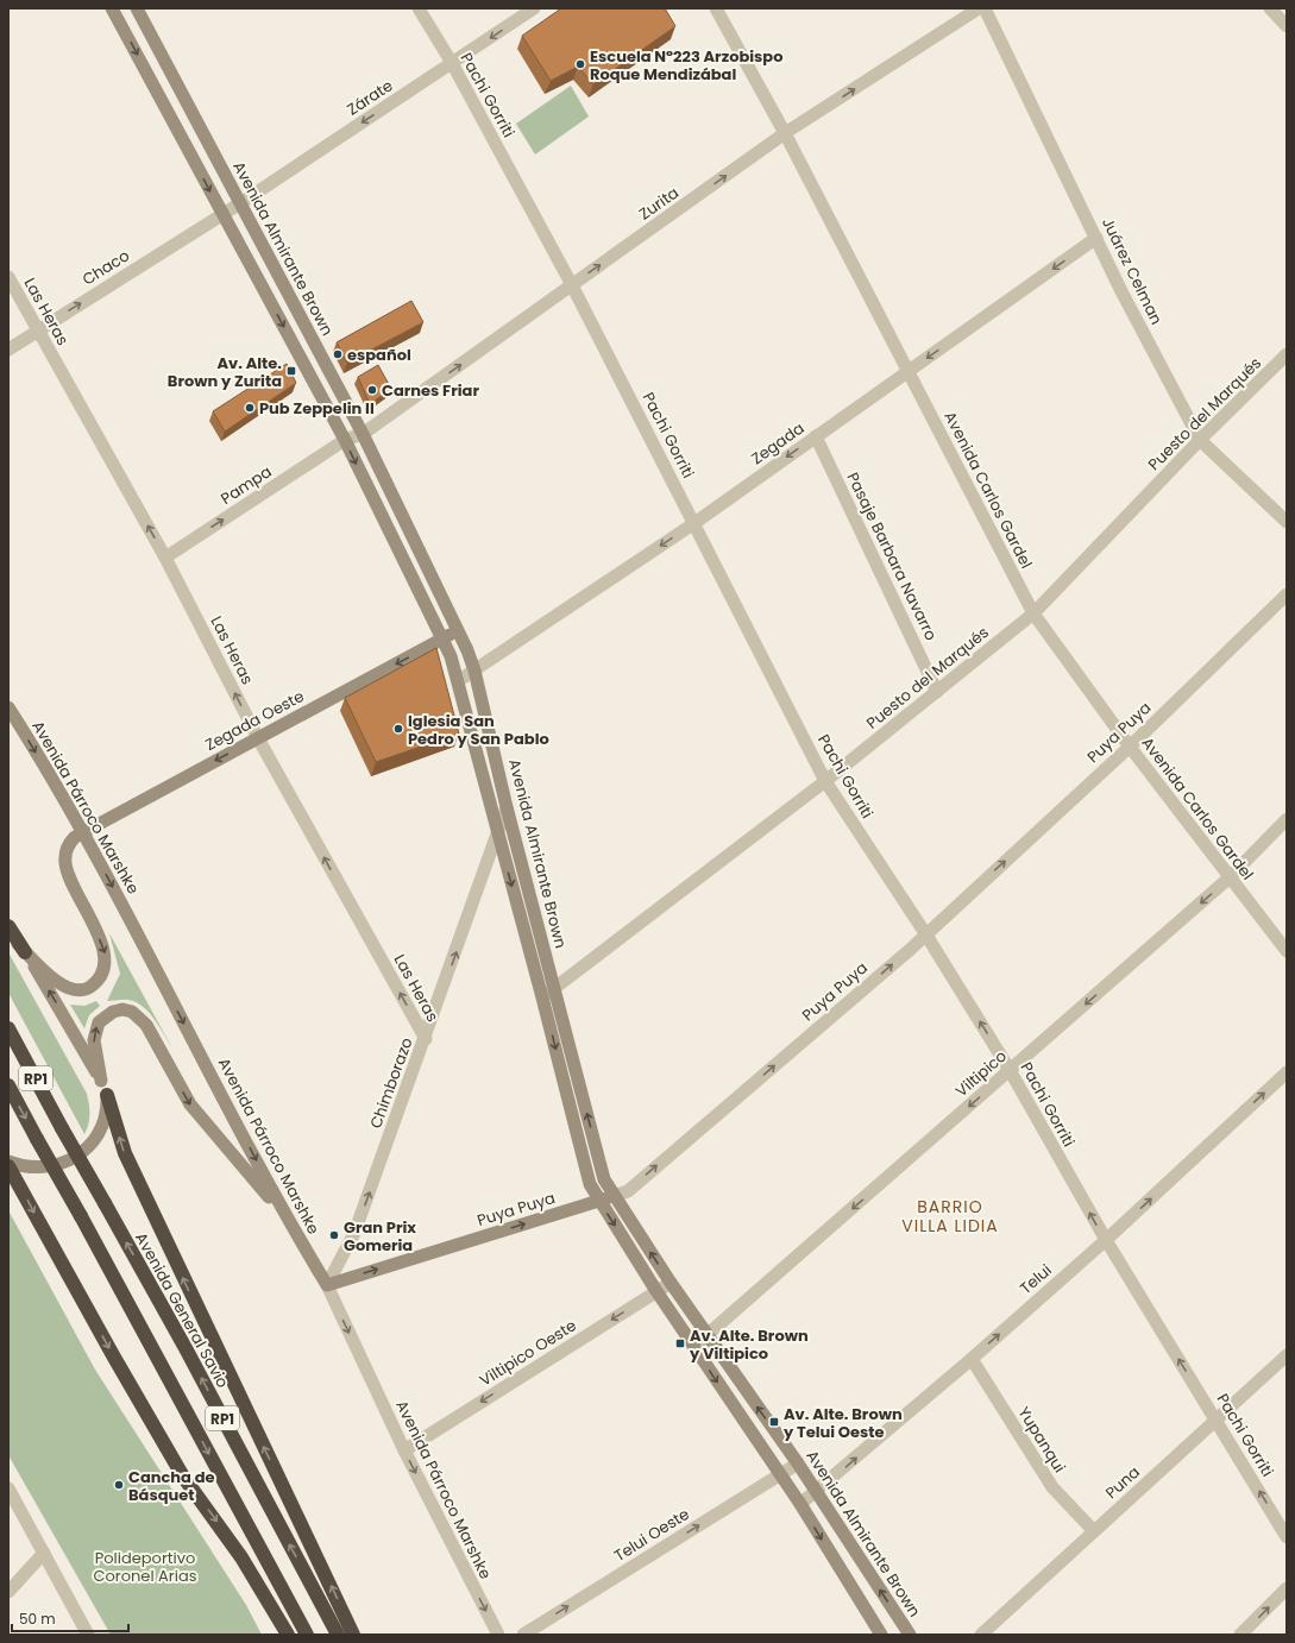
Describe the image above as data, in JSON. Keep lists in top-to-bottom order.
{
  "streets": {
    "highway": ["RP1", "Avenida General Savio"],
    "main road": [
      "Avenida Almirante Brown",
      "Zegada Oeste",
      "Puya Puya",
      "Avenida Párroco Marshke"
    ],
    "street": [
      "Pachi Gorriti",
      "Zárate",
      "Zurita",
      "Chaco",
      "Juárez Celman",
      "Las Heras",
      "Puesto del Marqués",
      "Zegada",
      "Pampa",
      "Avenida Carlos Gardel",
      "Pasaje Barbara Navarro",
      "Viltipico",
      "Chimborazo",
      "Telui",
      "Viltipico Oeste",
      "Yupanqui",
      "Puna",
      "Telui Oeste"
    ]
  },
  "crossings": [
    ["Pachi Gorriti", "Zárate"],
    ["Pachi Gorriti", "Zurita"],
    ["Pachi Gorriti", "Puesto del Marqués"],
    ["Pachi Gorriti", "Zegada"],
    ["Pachi Gorriti", "Puya Puya"],
    ["Pachi Gorriti", "Viltipico"],
    ["Pachi Gorriti", "Telui"],
    ["Pachi Gorriti", "Puna"],
    ["Zárate", "Avenida Almirante Brown"],
    ["Zárate", "Chaco"],
    ["Zurita", "Avenida Almirante Brown"],
    ["Zurita", "Pampa"],
    ["Zurita", "Avenida Carlos Gardel"],
    ["Avenida Almirante Brown", "Chaco"],
    ["Avenida Almirante Brown", "Puesto del Marqués"],
    ["Avenida Almirante Brown", "Zegada"],
    ["Avenida Almirante Brown", "Pampa"],
    ["Avenida Almirante Brown", "Zegada Oeste"],
    ["Avenida Almirante Brown", "Puya Puya"],
    ["Avenida Almirante Brown", "Viltipico"],
    ["Avenida Almirante Brown", "Chimborazo"],
    ["Avenida Almirante Brown", "Telui"],
    ["Avenida Almirante Brown", "Viltipico Oeste"],
    ["Avenida Almirante Brown", "Telui Oeste"],
    ["Chaco", "Las Heras"],
    ["Juárez Celman", "Puesto del Marqués"],
    ["Juárez Celman", "Zegada"],
    ["Las Heras", "Pampa"],
    ["Las Heras", "Zegada Oeste"],
    ["Las Heras", "Chimborazo"],
    ["Puesto del Marqués", "Avenida Carlos Gardel"],
    ["Puesto del Marqués", "Pasaje Barbara Navarro"],
    ["Zegada", "Avenida Carlos Gardel"],
    ["Zegada", "Pasaje Barbara Navarro"],
    ["Avenida Carlos Gardel", "Puya Puya"],
    ["Avenida Carlos Gardel", "Viltipico"],
    ["Zegada Oeste", "Avenida Párroco Marshke"],
    ["Puya Puya", "Avenida Párroco Marshke"],
    ["Puya Puya", "Chimborazo"],
    ["Avenida Párroco Marshke", "Chimborazo"],
    ["Avenida Párroco Marshke", "Viltipico Oeste"],
    ["Telui", "Yupanqui"],
    ["Yupanqui", "Puna"]
  ],
  "one_way": [
    "Pachi Gorriti",
    "Zárate",
    "Zurita",
    "Chaco",
    "Las Heras",
    "Zegada",
    "Pampa",
    "Zegada Oeste",
    "Puya Puya",
    "Avenida Párroco Marshke",
    "Viltipico",
    "Chimborazo",
    "Telui",
    "Viltipico Oeste",
    "Telui Oeste"
  ],
  "districts": ["BARRIO VILLA LIDIA"],
  "parks": ["Polideportivo Coronel Arias"],
  "places": {
    "other": [
      "Escuela Nº223 Arzobispo Roque Mendizábal",
      "español",
      "Carnes Friar",
      "Pub Zeppelin II",
      "Iglesia San Pedro y San Pablo",
      "Gran Prix Gomeria",
      "Cancha de Básquet"
    ],
    "transit": ["Av. Alte. Brown y Zurita", "Av. Alte. Brown y Viltipico", "Av. Alte. Brown y Telui Oeste"]
  },
  "scale_bar": "50 m"
}
